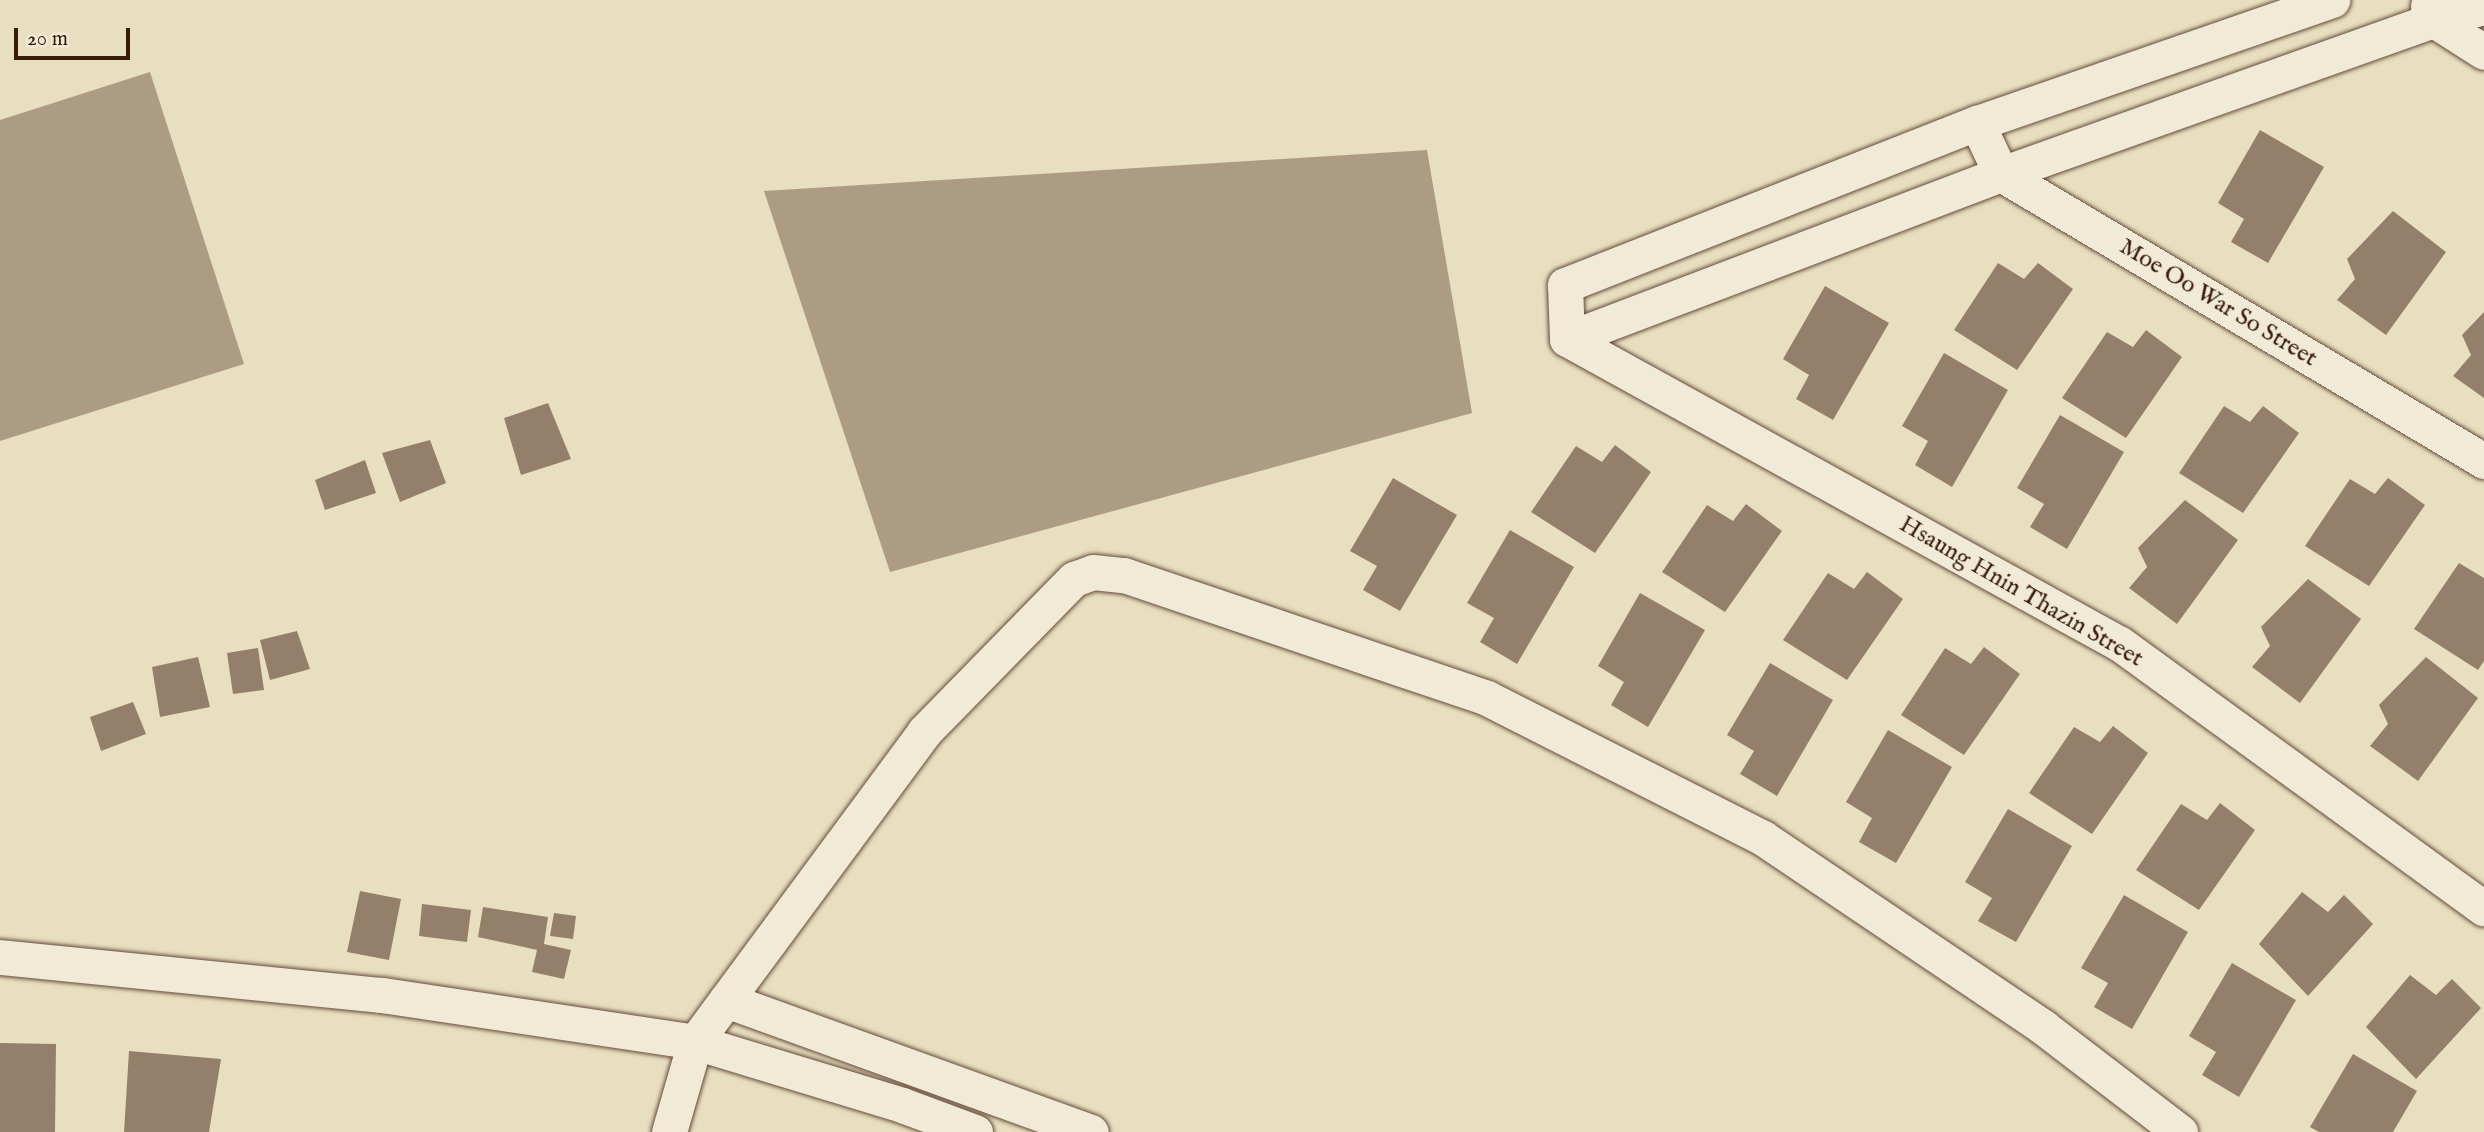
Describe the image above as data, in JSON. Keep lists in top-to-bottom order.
{
  "streets": {
    "street": ["Moe Oo War So Street", "Hsaung Hnin Thazin Street"]
  },
  "scale_bar": "20 m"
}
